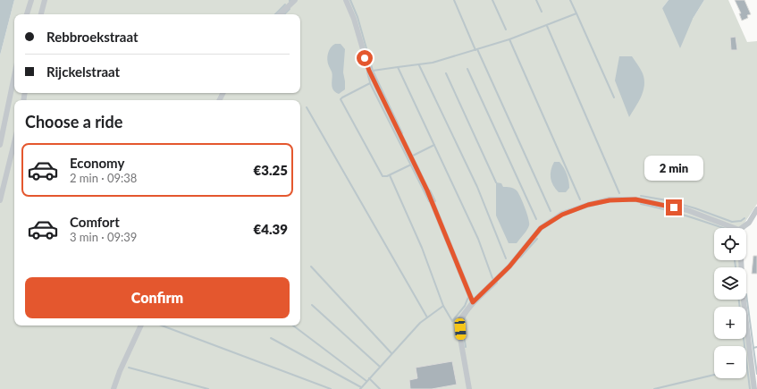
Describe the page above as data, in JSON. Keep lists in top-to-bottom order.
{
  "page": {
    "banner": ["Rebbroekstraat", "Rijckelstraat"],
    "heading": "Choose a ride",
    "list": [
      {
        "name": "Economy",
        "note": "2 min · 09:38",
        "value": "€3.25"
      },
      {
        "name": "Comfort",
        "note": "3 min · 09:39",
        "value": "€4.39"
      }
    ],
    "bubble": "2 min",
    "map_buttons": ["+", "−"],
    "buttons": "Confirm"
  }
}
